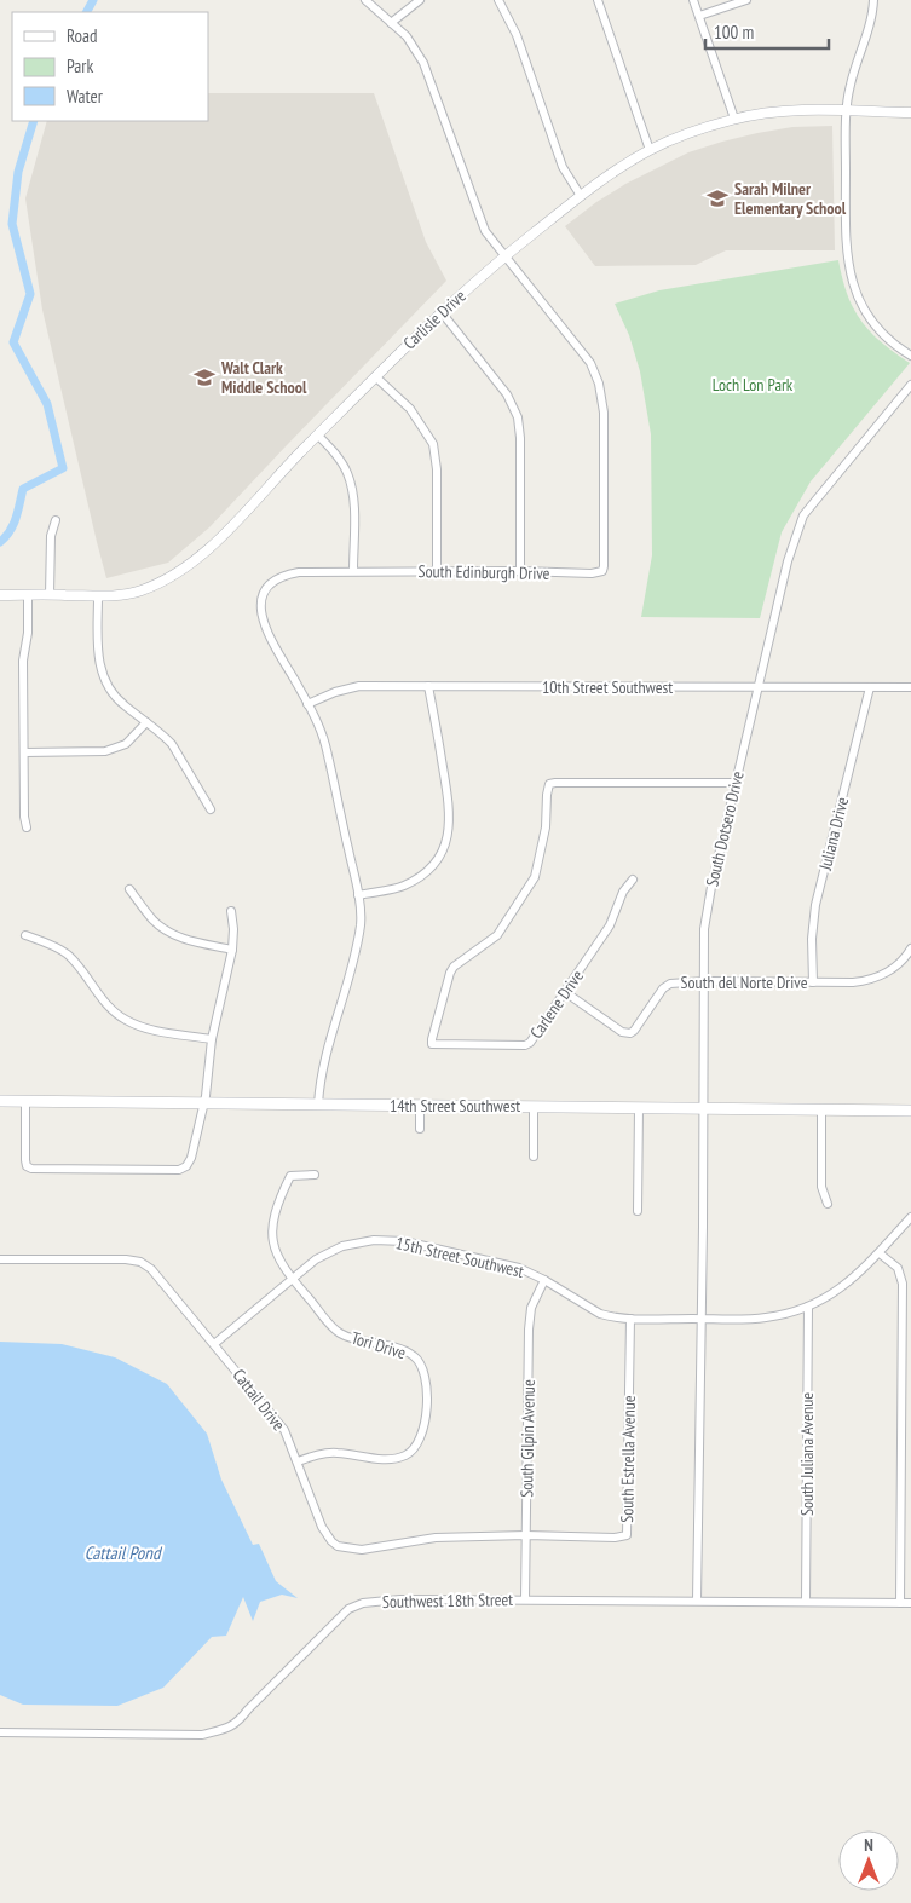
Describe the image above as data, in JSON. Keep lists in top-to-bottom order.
{
  "streets": {
    "main road": ["14th Street Southwest"],
    "street": [
      "Carlisle Drive",
      "South Edinburgh Drive",
      "10th Street Southwest",
      "South Dotsero Drive",
      "Juliana Drive",
      "South del Norte Drive",
      "Carlene Drive",
      "15th Street Southwest",
      "Tori Drive",
      "Cattail Drive",
      "South Gilpin Avenue",
      "South Juliana Avenue",
      "South Estrella Avenue",
      "Southwest 18th Street"
    ]
  },
  "crossings": [
    ["Carlisle Drive", "South Edinburgh Drive"],
    ["South Edinburgh Drive", "10th Street Southwest"],
    ["South Edinburgh Drive", "14th Street Southwest"],
    ["10th Street Southwest", "South Dotsero Drive"],
    ["10th Street Southwest", "Juliana Drive"],
    ["South Dotsero Drive", "South del Norte Drive"],
    ["South Dotsero Drive", "Carlene Drive"],
    ["South Dotsero Drive", "14th Street Southwest"],
    ["South Dotsero Drive", "15th Street Southwest"],
    ["South Dotsero Drive", "Southwest 18th Street"],
    ["Juliana Drive", "South del Norte Drive"],
    ["South del Norte Drive", "Carlene Drive"],
    ["15th Street Southwest", "Tori Drive"],
    ["15th Street Southwest", "Cattail Drive"],
    ["15th Street Southwest", "South Gilpin Avenue"],
    ["15th Street Southwest", "South Juliana Avenue"],
    ["15th Street Southwest", "South Estrella Avenue"],
    ["Tori Drive", "Cattail Drive"],
    ["Cattail Drive", "South Gilpin Avenue"],
    ["Cattail Drive", "South Estrella Avenue"],
    ["South Gilpin Avenue", "South Estrella Avenue"],
    ["South Gilpin Avenue", "Southwest 18th Street"],
    ["South Juliana Avenue", "Southwest 18th Street"]
  ],
  "water": ["Cattail Pond"],
  "parks": ["Loch Lon Park"],
  "places": {
    "school or university": ["Sarah Milner Elementary School", "Walt Clark Middle School"]
  },
  "legend": ["Road", "Park", "Water"],
  "scale_bar": "100 m",
  "north": "top"
}
